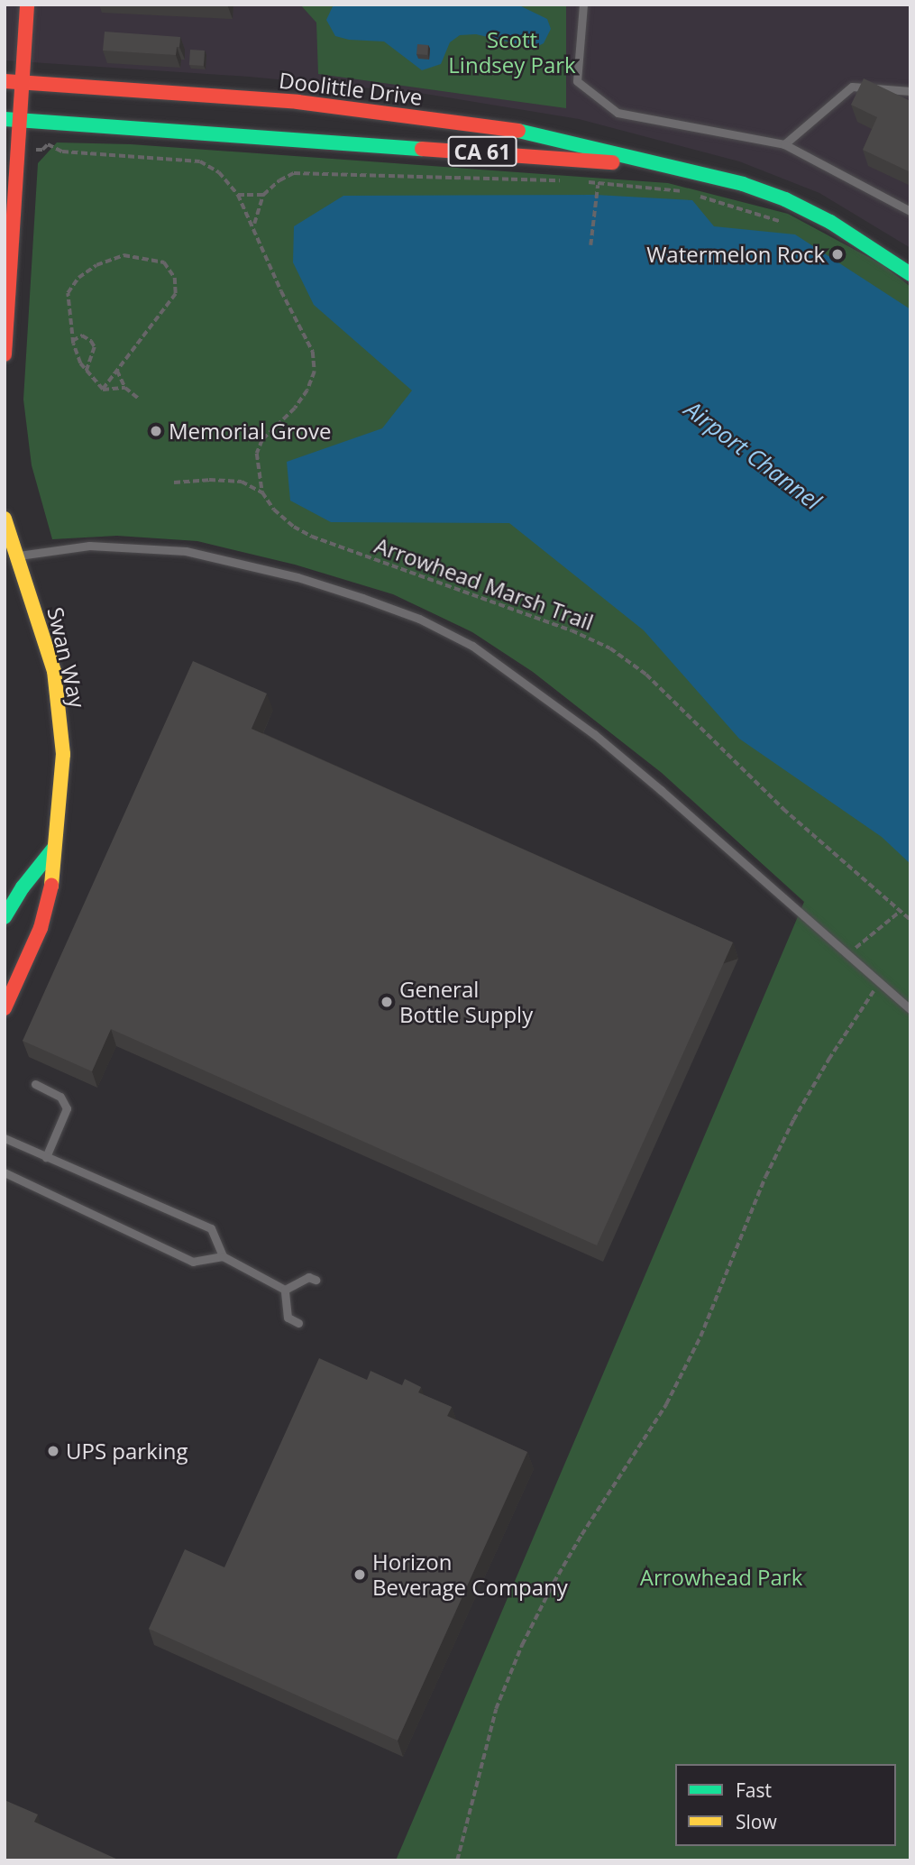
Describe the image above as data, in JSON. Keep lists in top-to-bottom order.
{
  "streets": {
    "main road": ["Doolittle Drive", "CA 61", "Swan Way"],
    "path": ["Arrowhead Marsh Trail"]
  },
  "water": ["Airport Channel"],
  "parks": ["Scott Lindsey Park", "Arrowhead Park"],
  "places": [
    "Watermelon Rock",
    "Memorial Grove",
    "General Bottle Supply",
    "UPS parking",
    "Horizon Beverage Company"
  ],
  "legend": ["Fast", "Slow"]
}
